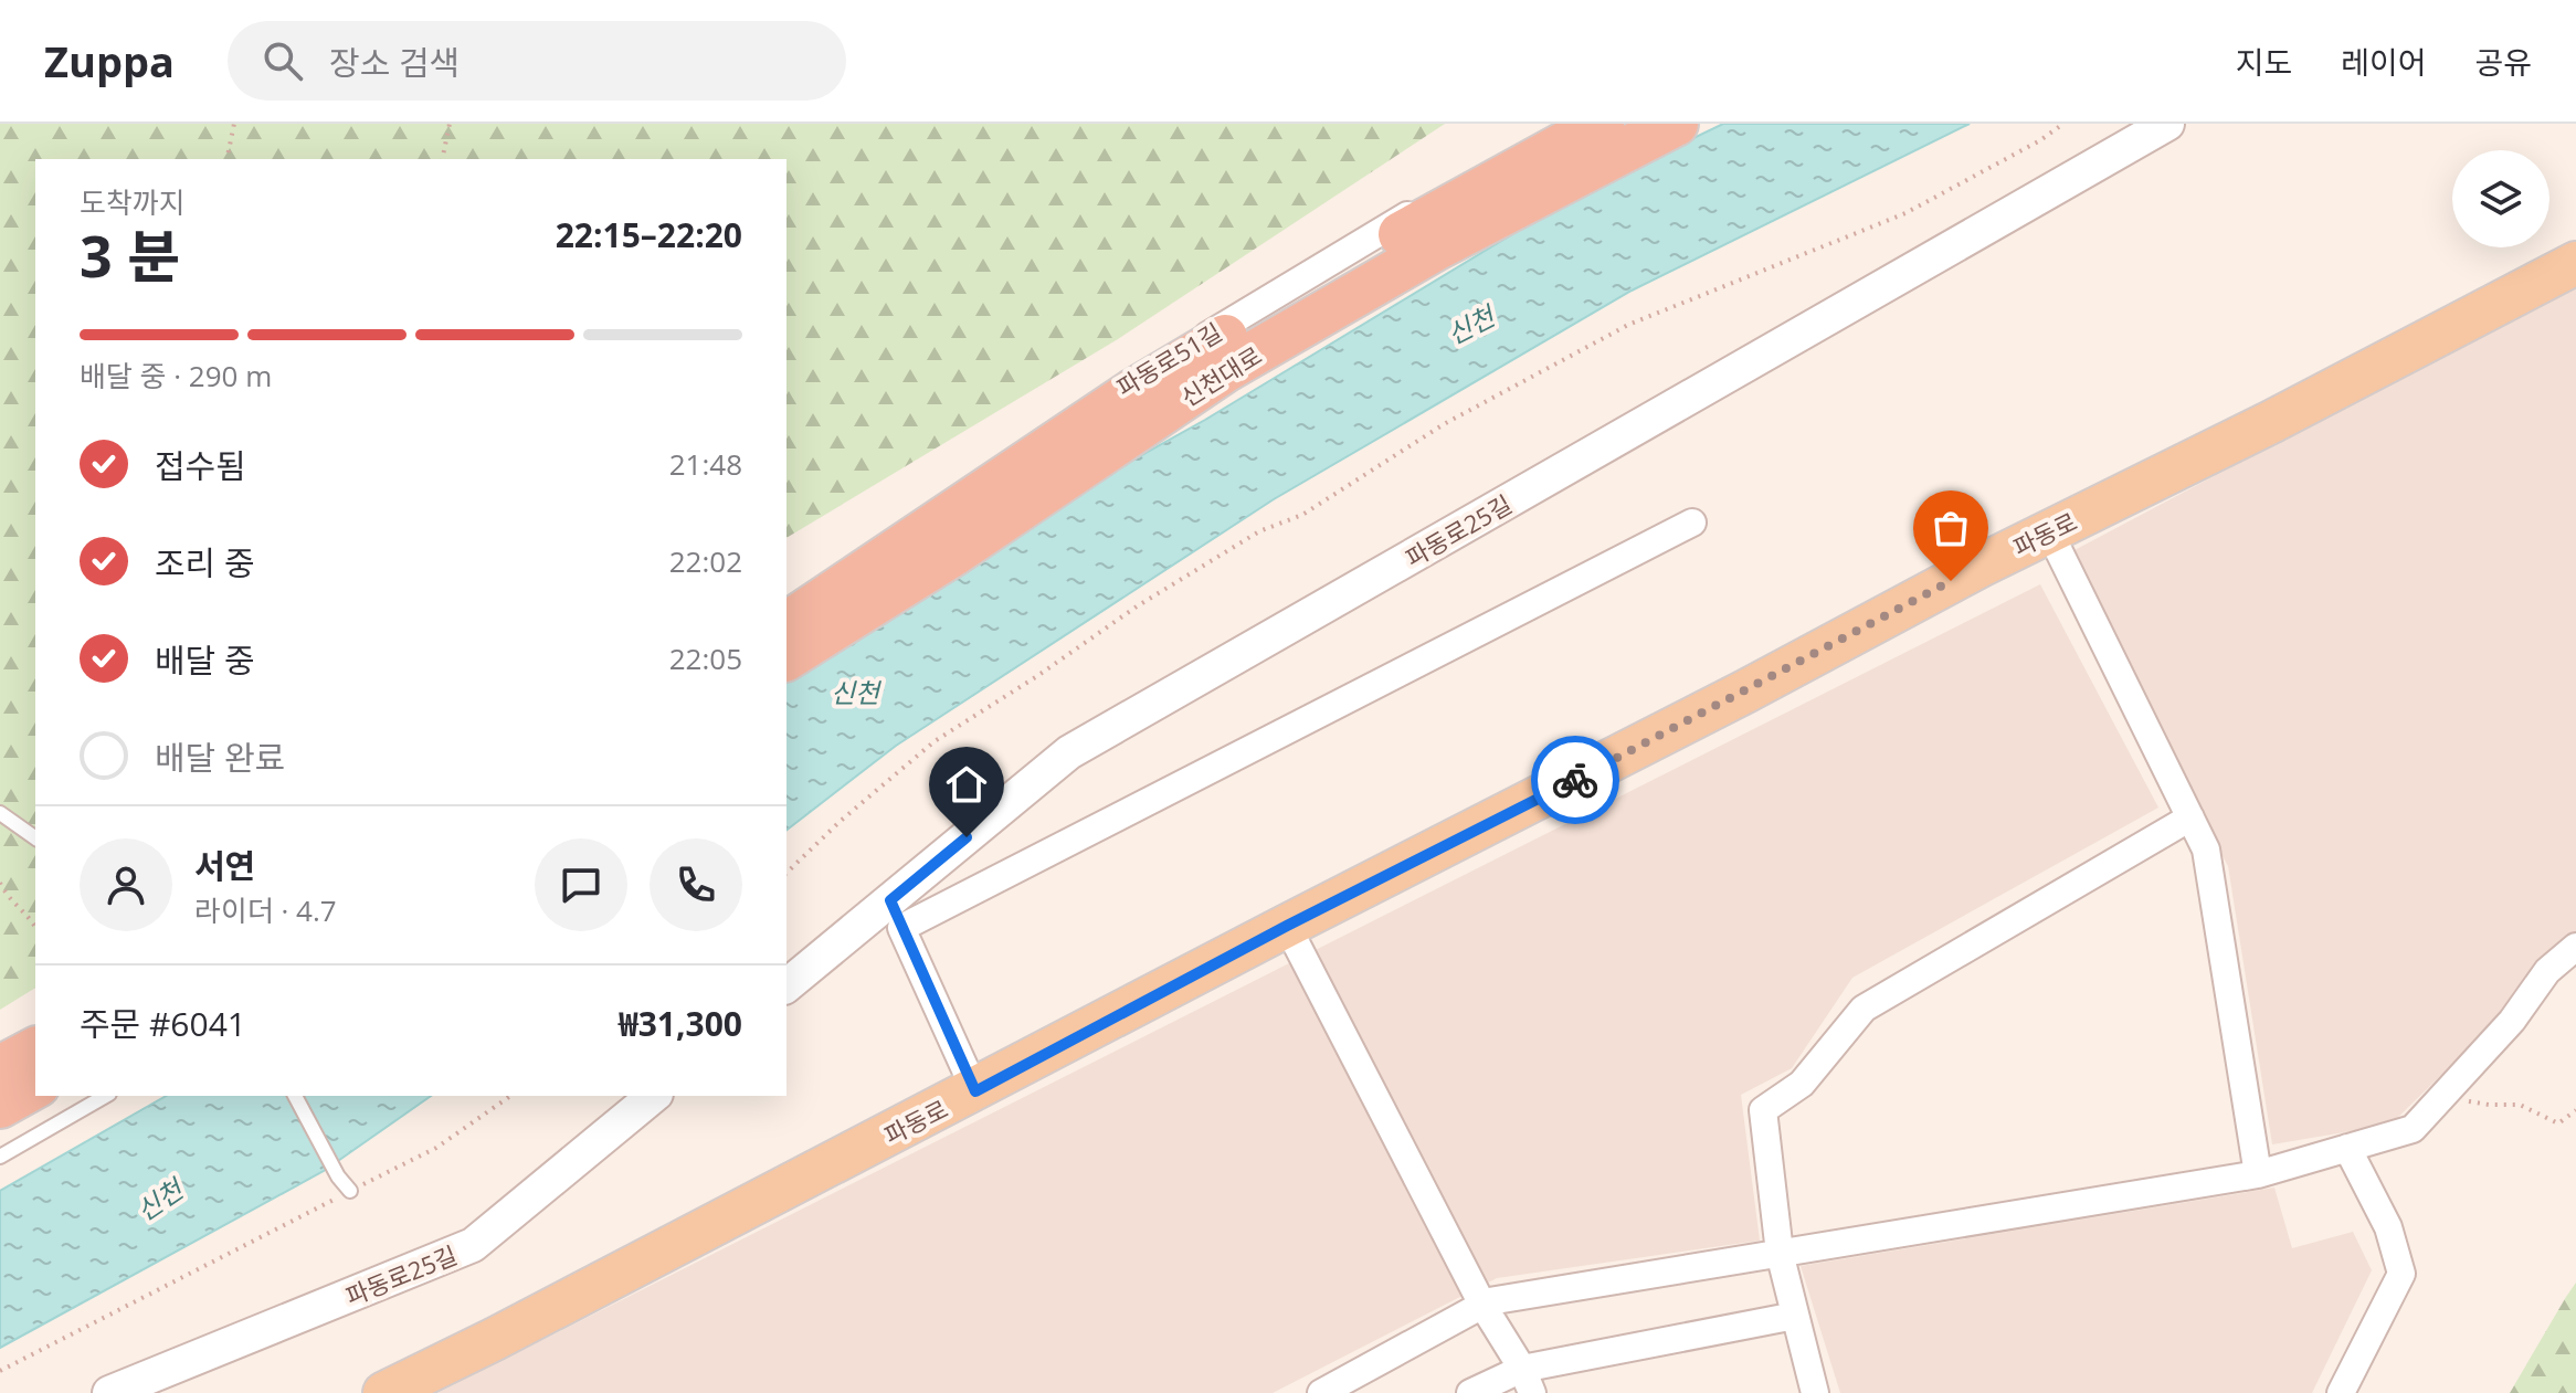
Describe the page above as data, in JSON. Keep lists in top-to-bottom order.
{
  "streets": {
    "highway": ["신천대로"],
    "main road": ["파동로"],
    "street": ["파동로51길", "파동로25길"]
  },
  "water": ["신천"],
  "page": {
    "header": "Zuppa",
    "search": "장소 검색",
    "nav": ["지도", "레이어", "공유"],
    "heading": ["3 분", "도착까지", "22:15–22:20"],
    "panel": [
      "서연",
      "라이더 · 4.7",
      "주문 #6041",
      "₩31,300"
    ],
    "bar": "배달 중 · 290 m",
    "list": [
      ["접수됨", "21:48"],
      ["조리 중", "22:02"],
      ["배달 중", "22:05"],
      "배달 완료"
    ]
  }
}
